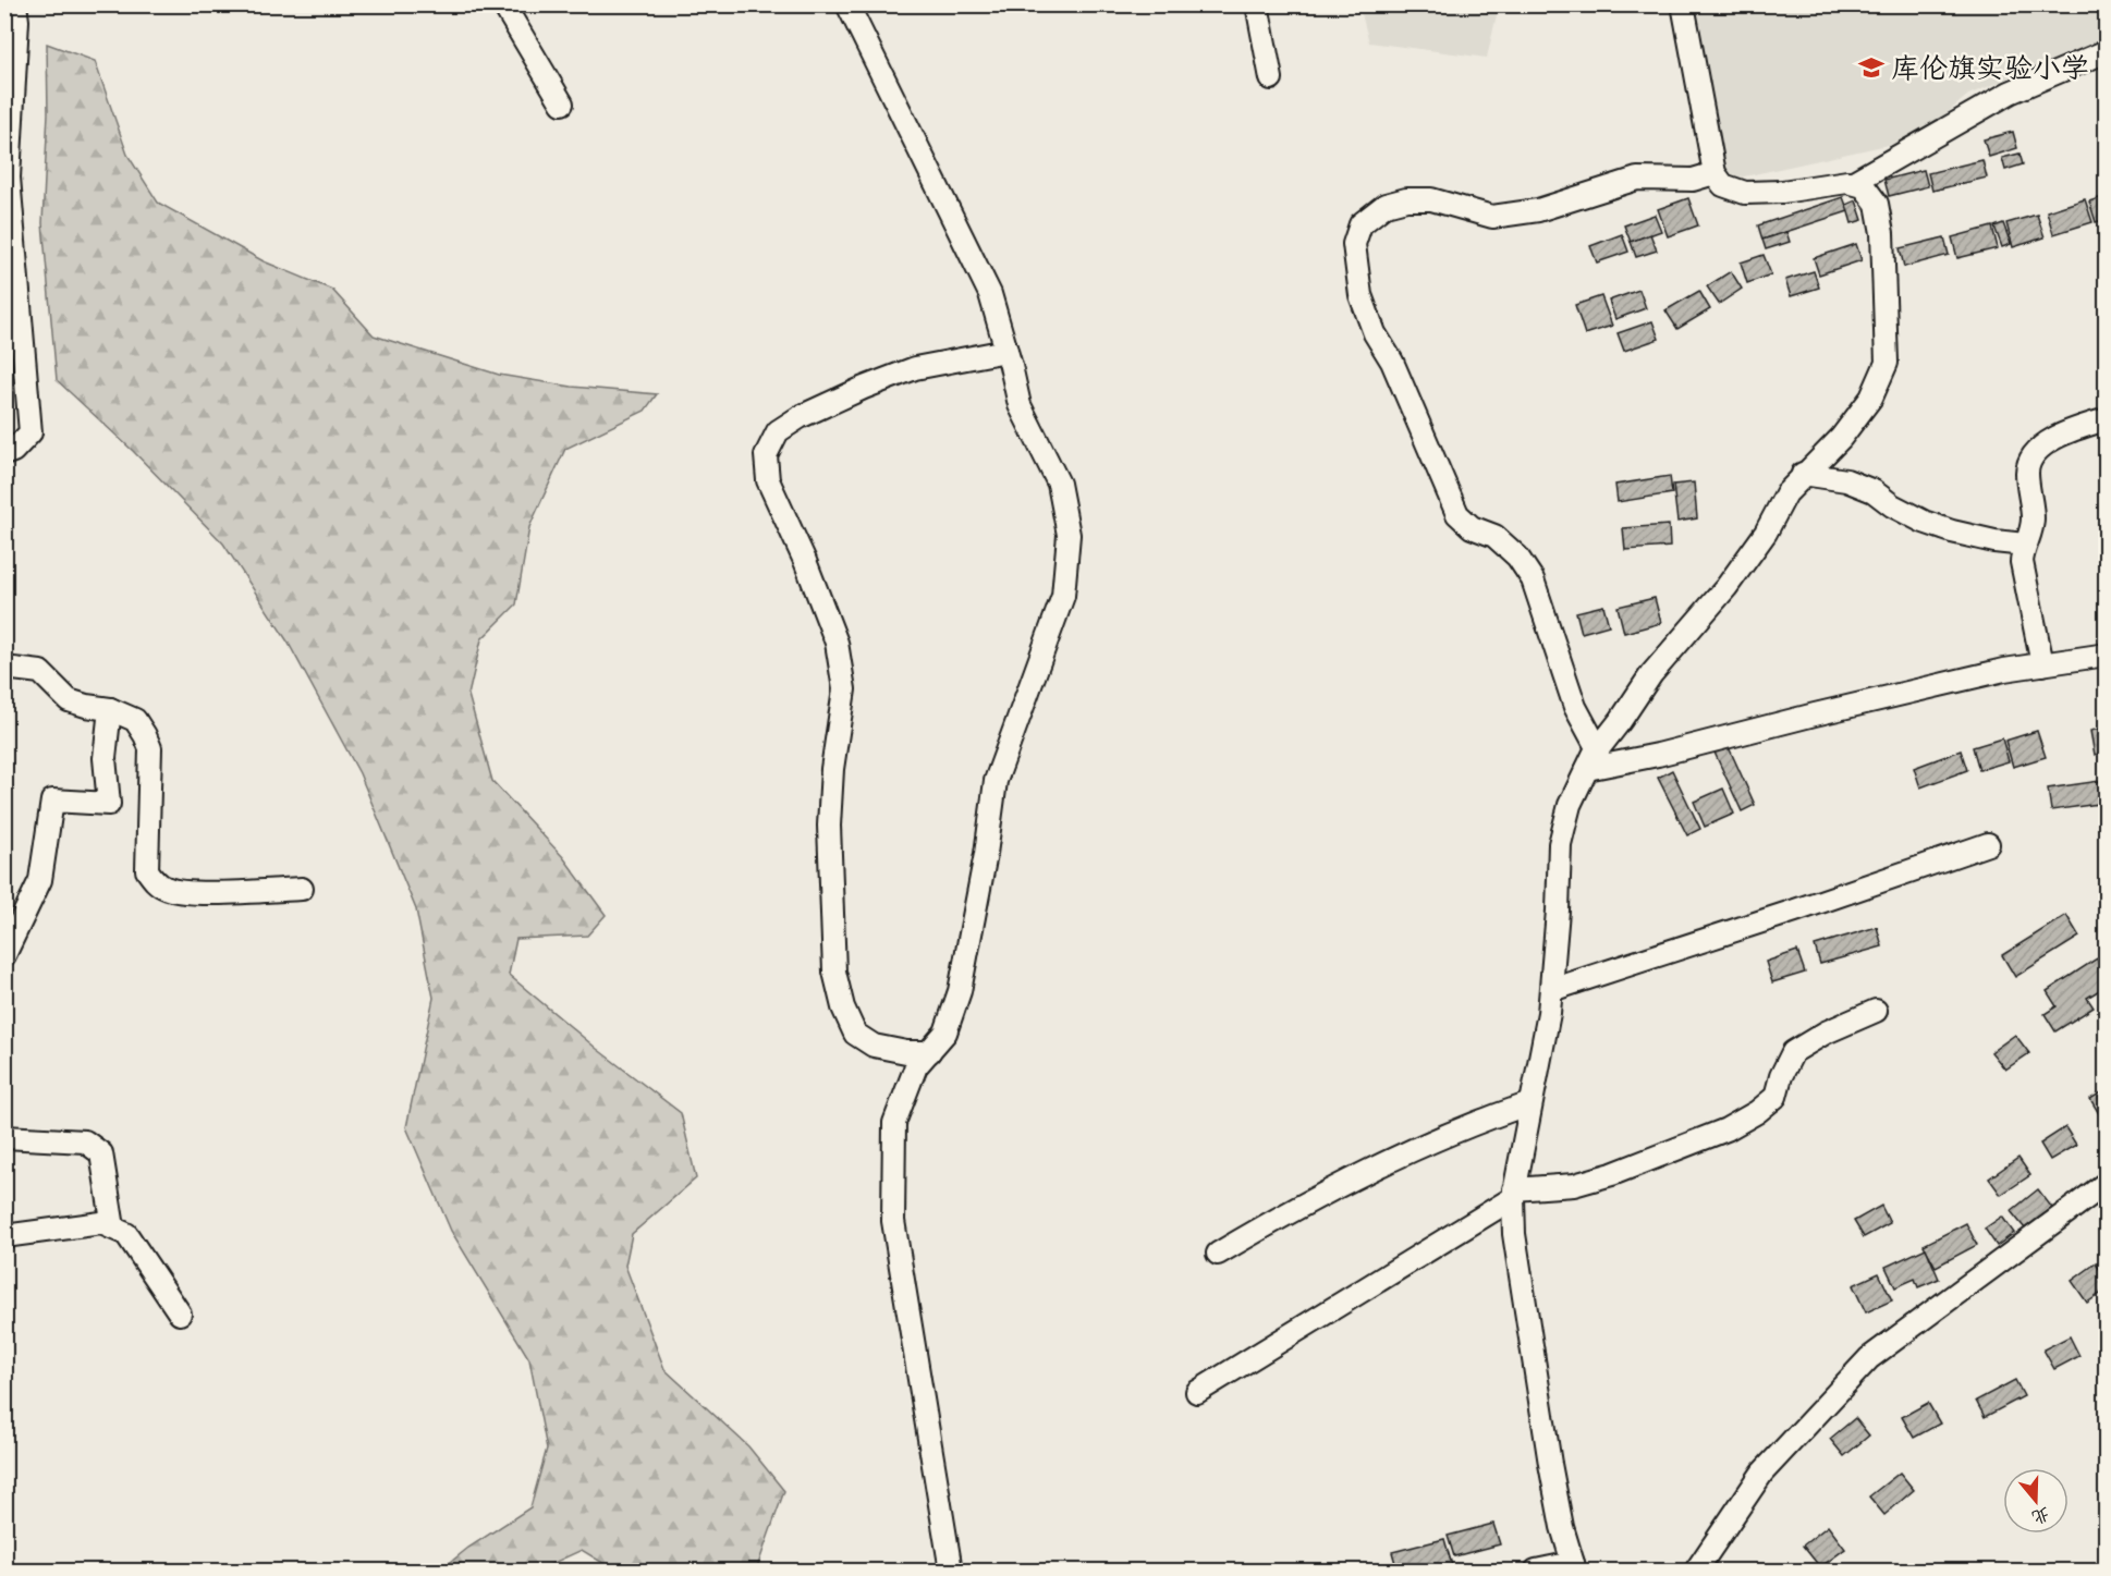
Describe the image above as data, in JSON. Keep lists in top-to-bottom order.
{
  "places": {
    "school or university": ["库伦旗实验小学"]
  },
  "north": "bottom"
}
